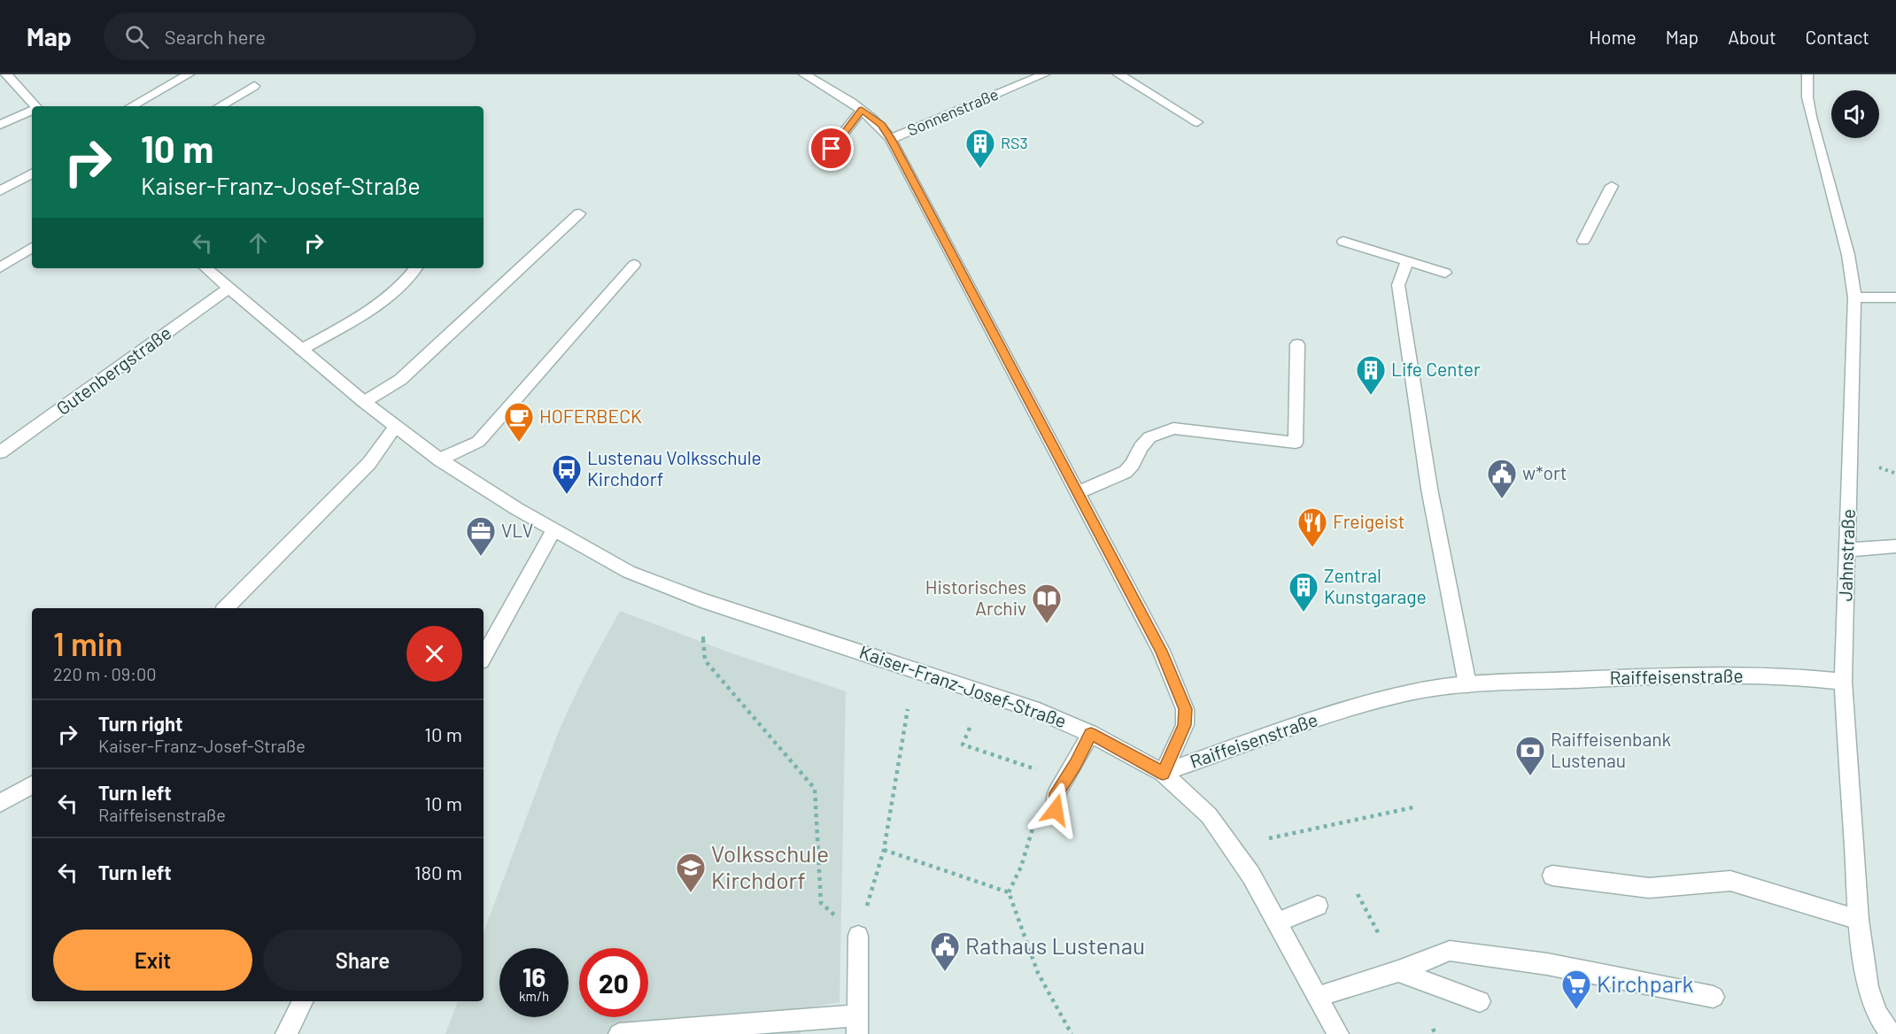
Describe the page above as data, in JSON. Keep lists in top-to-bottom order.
{
  "streets": {
    "street": [
      "Sonnenstraße",
      "Gutenbergstraße",
      "Jahnstraße",
      "Raiffeisenstraße",
      "Kaiser-Franz-Josef-Straße"
    ]
  },
  "crossings": [
    ["Sonnenstraße", "Raiffeisenstraße"],
    ["Gutenbergstraße", "Kaiser-Franz-Josef-Straße"],
    ["Jahnstraße", "Raiffeisenstraße"],
    ["Raiffeisenstraße", "Kaiser-Franz-Josef-Straße"]
  ],
  "places": {
    "building": ["RS3", "Life Center", "Zentral Kunstgarage"],
    "cafe": ["HOFERBECK"],
    "bus stop": ["Lustenau Volksschule Kirchdorf"],
    "public building": ["w*ort", "Rathaus Lustenau"],
    "restaurant": ["Freigeist"],
    "office": ["VLV"],
    "library": ["Historisches Archiv"],
    "bank": ["Raiffeisenbank Lustenau"],
    "school or university": ["Volksschule Kirchdorf"],
    "supermarket": ["Kirchpark"]
  },
  "page": {
    "header": "Map",
    "search": "Search here",
    "nav": [
      "Home",
      "Map",
      "About",
      "Contact"
    ],
    "turn": ["10 m", "Kaiser-Franz-Josef-Straße"],
    "heading": ["1 min", "220 m · 09:00"],
    "list": [
      {
        "name": "Turn right",
        "note": "Kaiser-Franz-Josef-Straße",
        "value": "10 m"
      },
      {
        "name": "Turn left",
        "note": "Raiffeisenstraße",
        "value": "10 m"
      },
      {
        "name": "Turn left",
        "value": "180 m"
      }
    ],
    "buttons": ["Exit", "Share"],
    "speed": "16 km/h",
    "limit": "20"
  }
}
